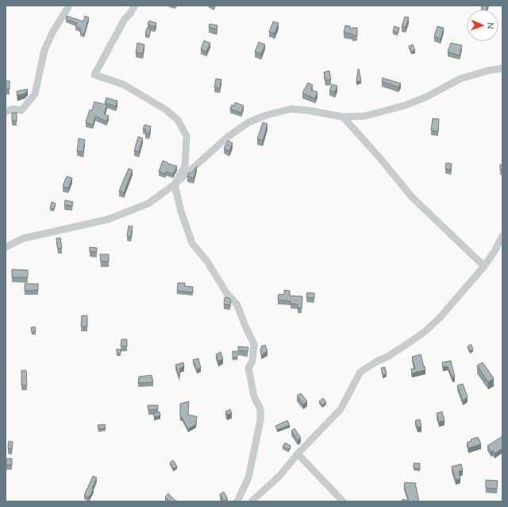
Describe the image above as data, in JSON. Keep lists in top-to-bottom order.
{
  "north": "right"
}
